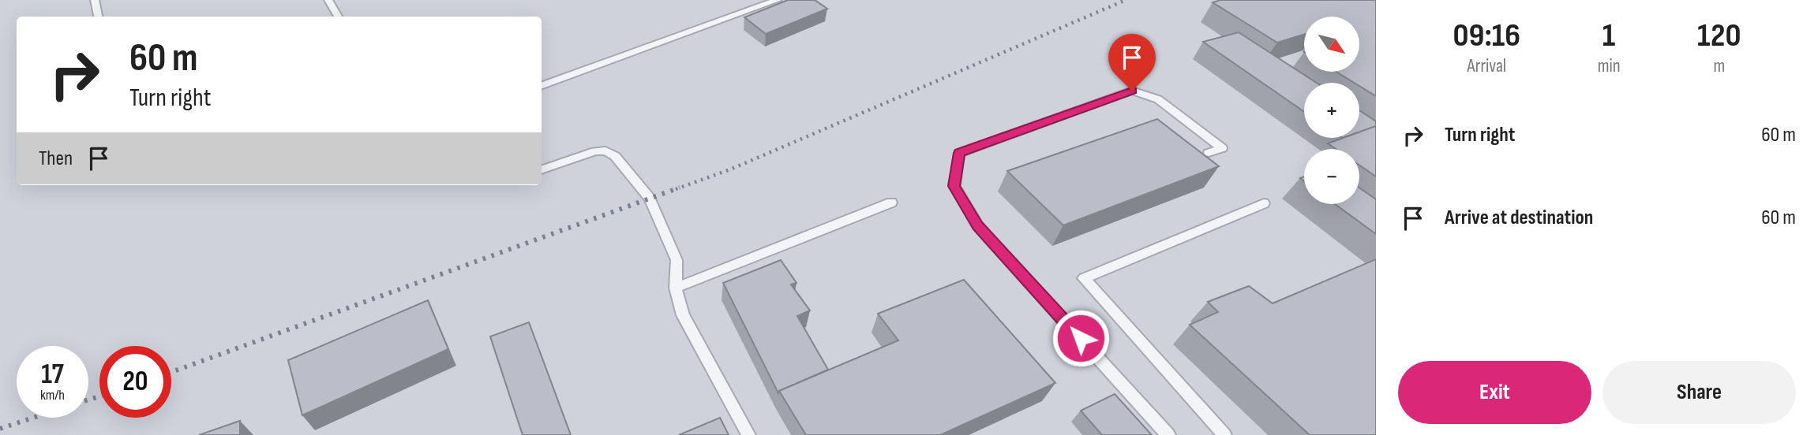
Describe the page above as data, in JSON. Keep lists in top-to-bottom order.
{
  "north": "bottom right",
  "page": {
    "eta": [
      "09:16",
      "Arrival",
      "1",
      "min",
      "120",
      "m"
    ],
    "map_buttons": ["+", "−"],
    "turn": ["60 m", "Turn right"],
    "list": [
      {
        "name": "Turn right",
        "value": "60 m"
      },
      {
        "name": "Arrive at destination",
        "value": "60 m"
      }
    ],
    "then": "Then",
    "speed": "17 km/h",
    "limit": "20",
    "buttons": ["Exit", "Share"]
  }
}
